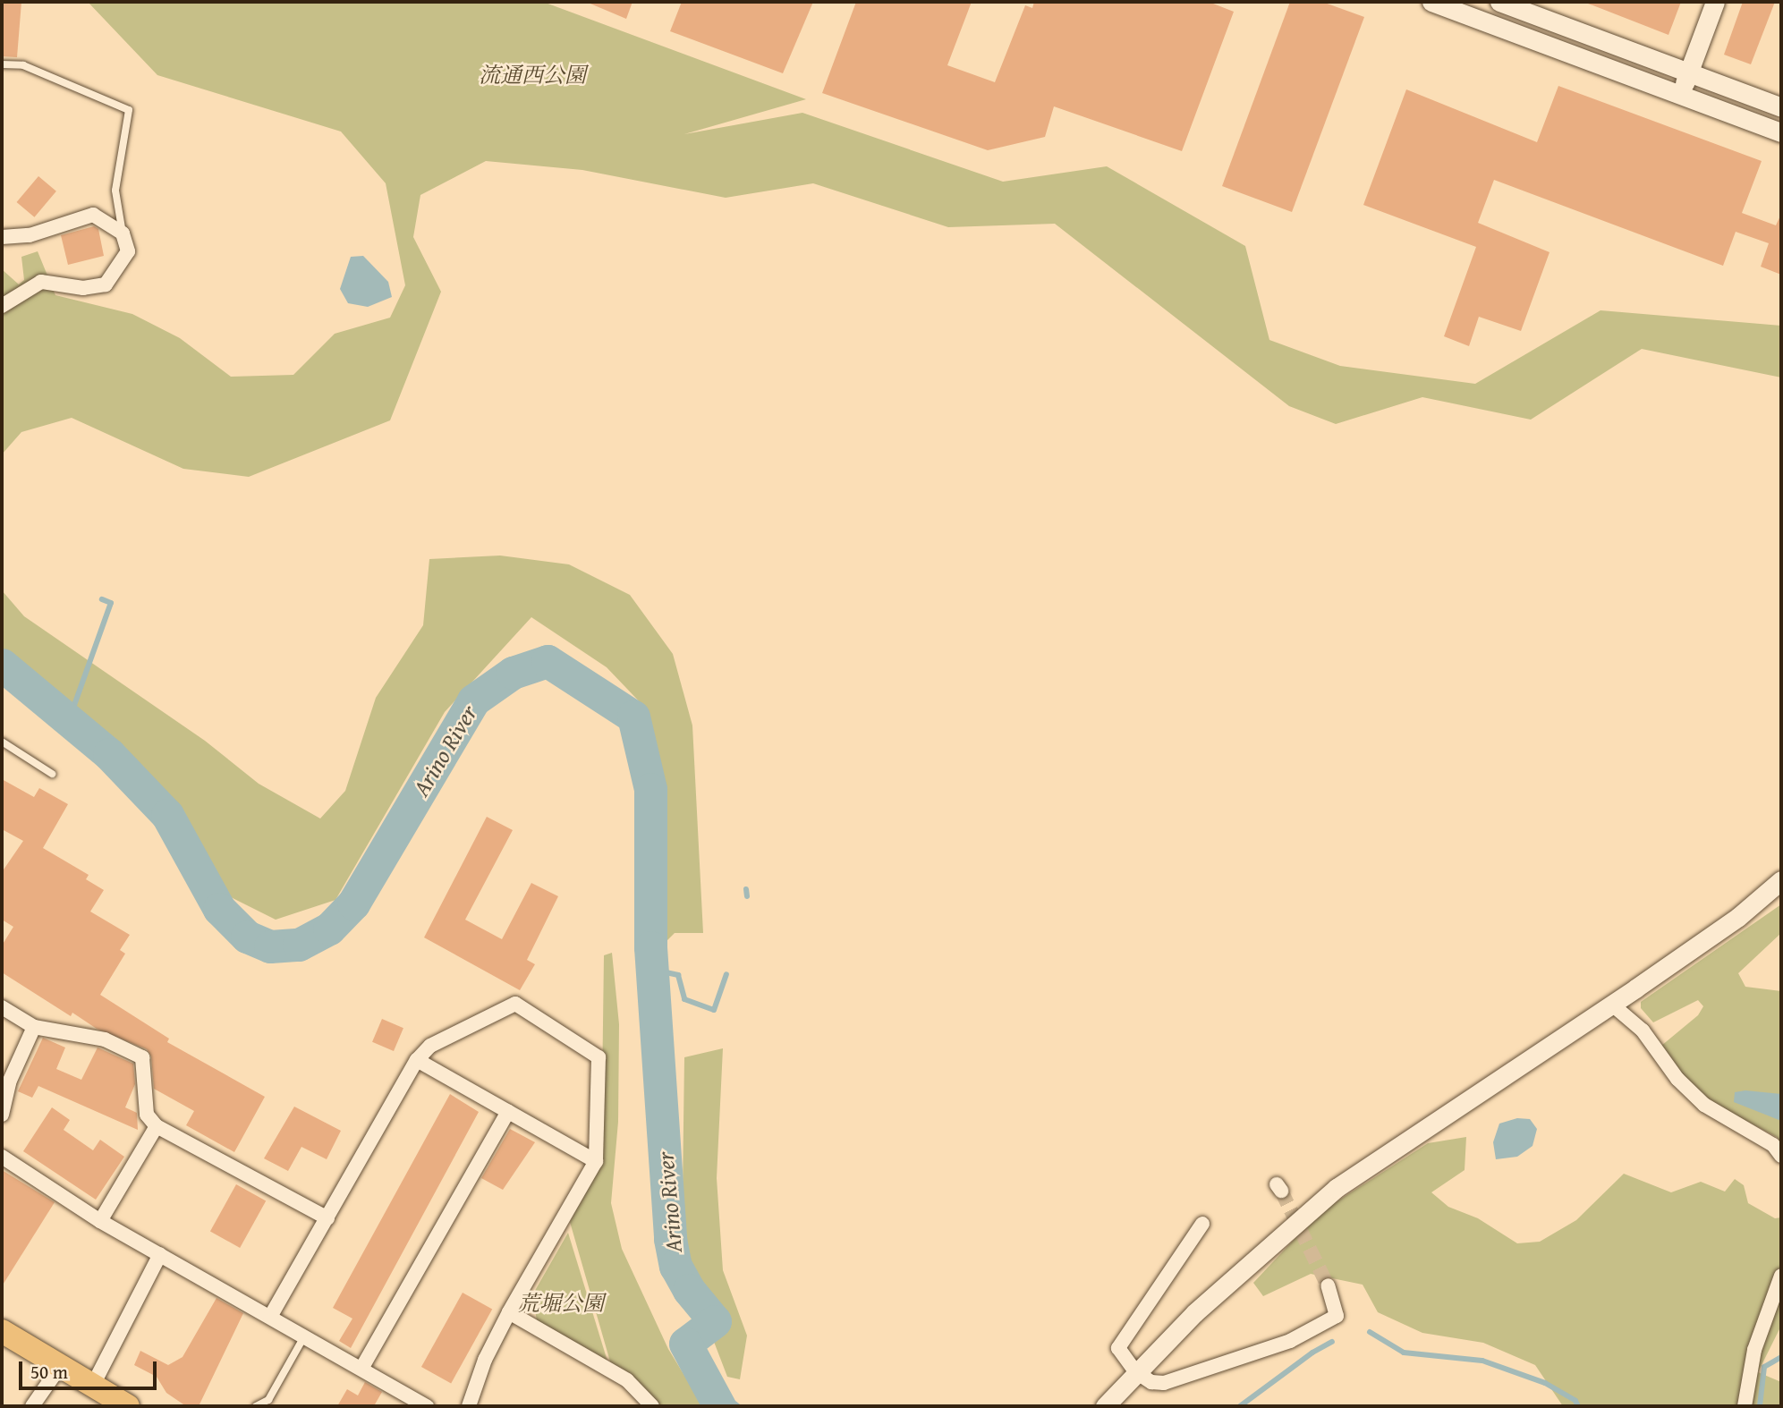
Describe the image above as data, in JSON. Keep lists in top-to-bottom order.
{
  "water": ["Arino River"],
  "parks": ["流通西公園", "荒堀公園"],
  "scale_bar": "50 m"
}
